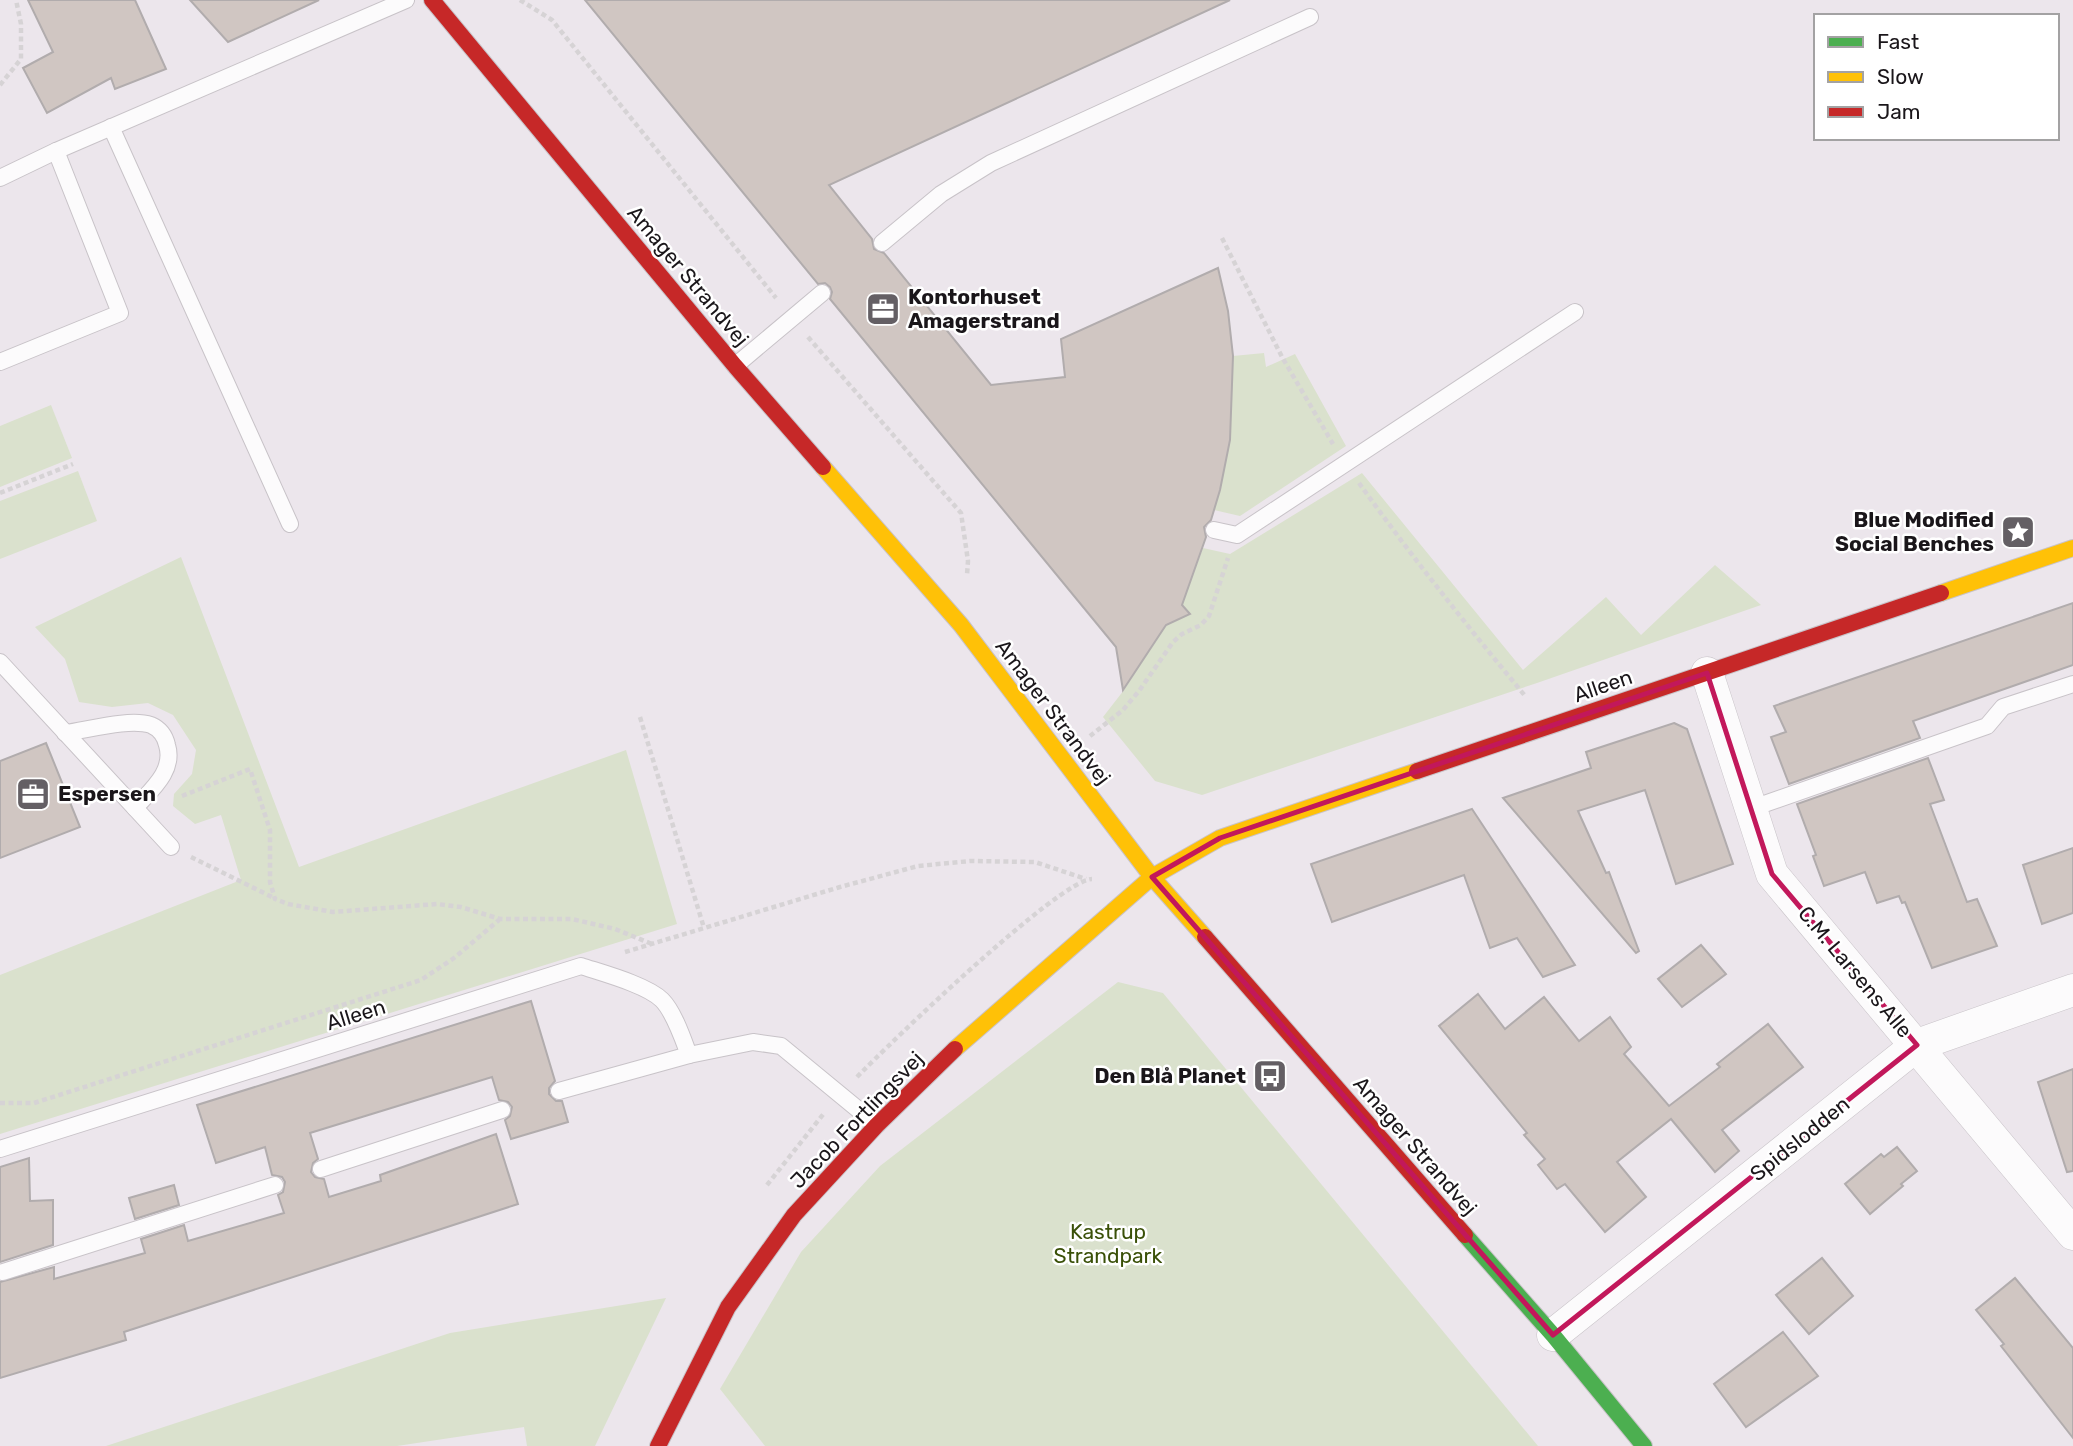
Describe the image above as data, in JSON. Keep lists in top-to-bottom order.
{
  "streets": {
    "street": [
      "Amager Strandvej",
      "Alleen",
      "C.M. Larsens Alle",
      "Jacob Fortlingsvej",
      "Spidslodden"
    ]
  },
  "crossings": [
    ["Amager Strandvej", "Alleen"],
    ["Amager Strandvej", "Jacob Fortlingsvej"],
    ["Amager Strandvej", "Spidslodden"],
    ["Alleen", "C.M. Larsens Alle"],
    ["Alleen", "Jacob Fortlingsvej"],
    ["C.M. Larsens Alle", "Spidslodden"]
  ],
  "parks": ["Kastrup Strandpark"],
  "places": {
    "office": ["Kontorhuset Amagerstrand", "Espersen"],
    "place": ["Blue Modified Social Benches"],
    "bus stop": ["Den Blå Planet"]
  },
  "legend": ["Fast", "Slow", "Jam"]
}
